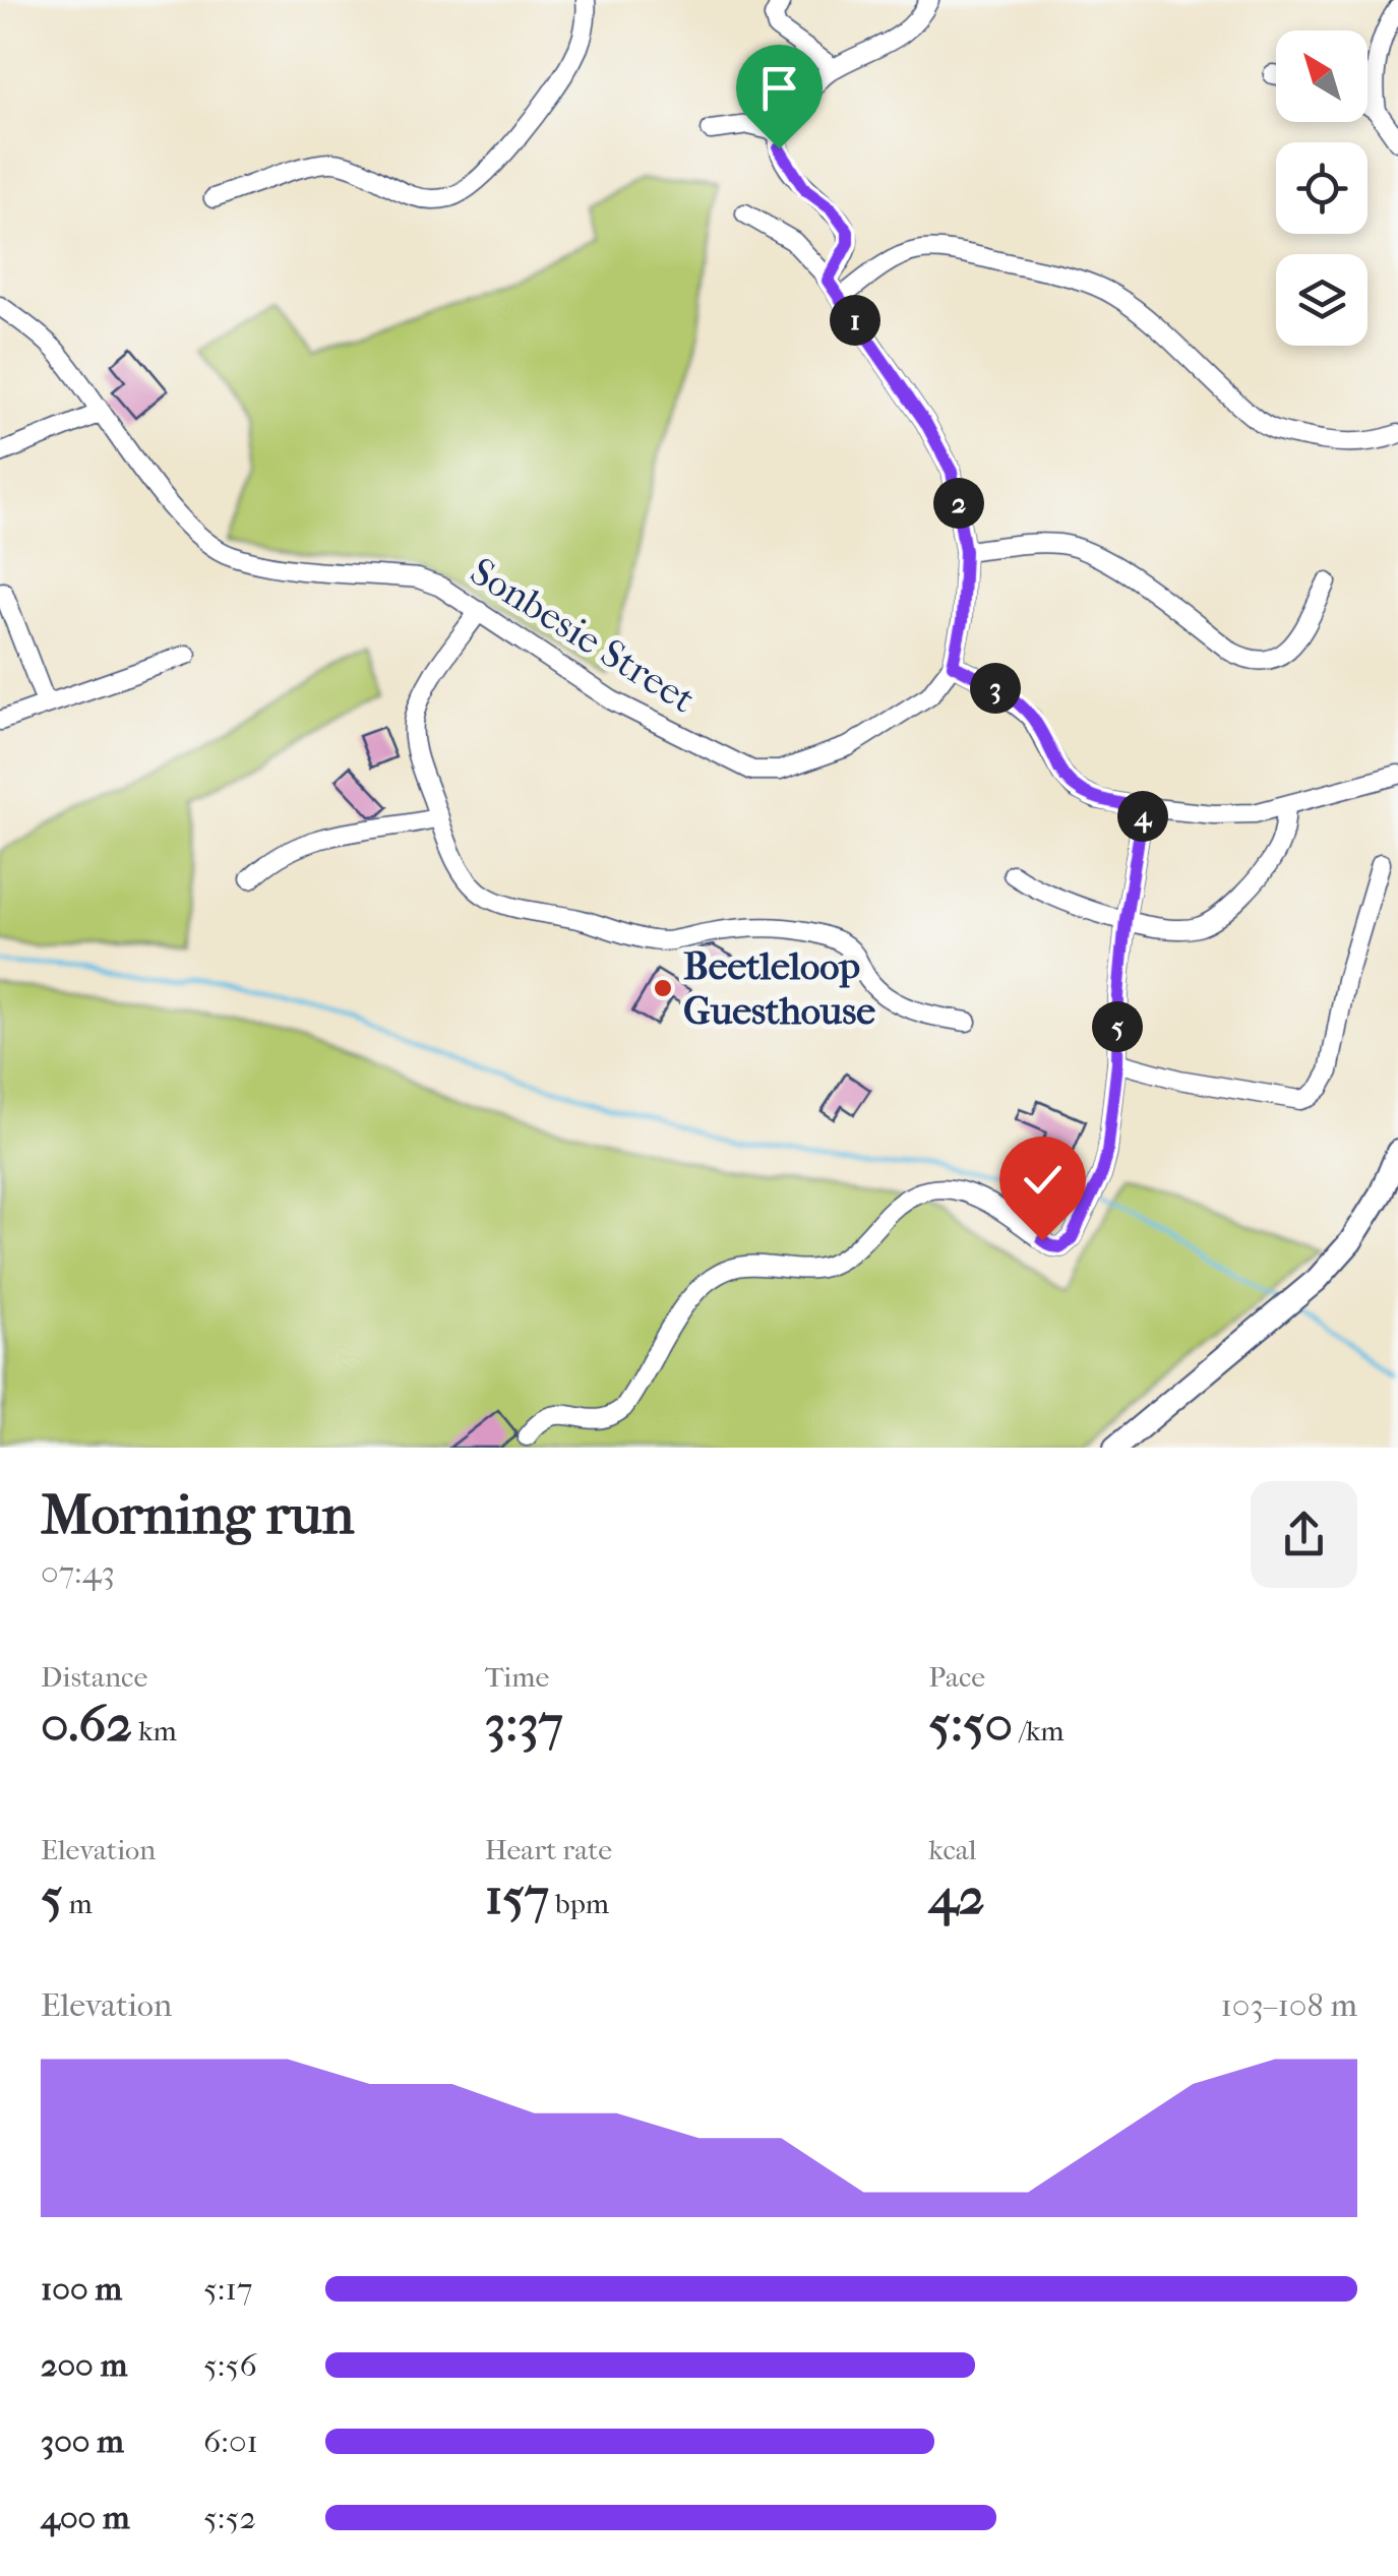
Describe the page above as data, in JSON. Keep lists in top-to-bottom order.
{
  "streets": {
    "street": ["Sonbesie Street"]
  },
  "places": ["Beetleloop Guesthouse"],
  "north": "top left",
  "page": {
    "pins": [
      "1",
      "2",
      "3",
      "4",
      "5"
    ],
    "heading": ["Morning run", "07:43"],
    "stats": [
      ["Distance", "0.62 km"],
      ["Time", "3:37"],
      ["Pace", "5:50 /km"],
      ["Elevation", "5 m"],
      ["Heart rate", "157 bpm"],
      ["kcal", "42"]
    ],
    "chart": ["Elevation", "103–108 m"],
    "list": [
      {
        "name": "100 m",
        "note": "5:17"
      },
      {
        "name": "200 m",
        "note": "5:56"
      },
      {
        "name": "300 m",
        "note": "6:01"
      },
      {
        "name": "400 m",
        "note": "5:52"
      }
    ]
  }
}
